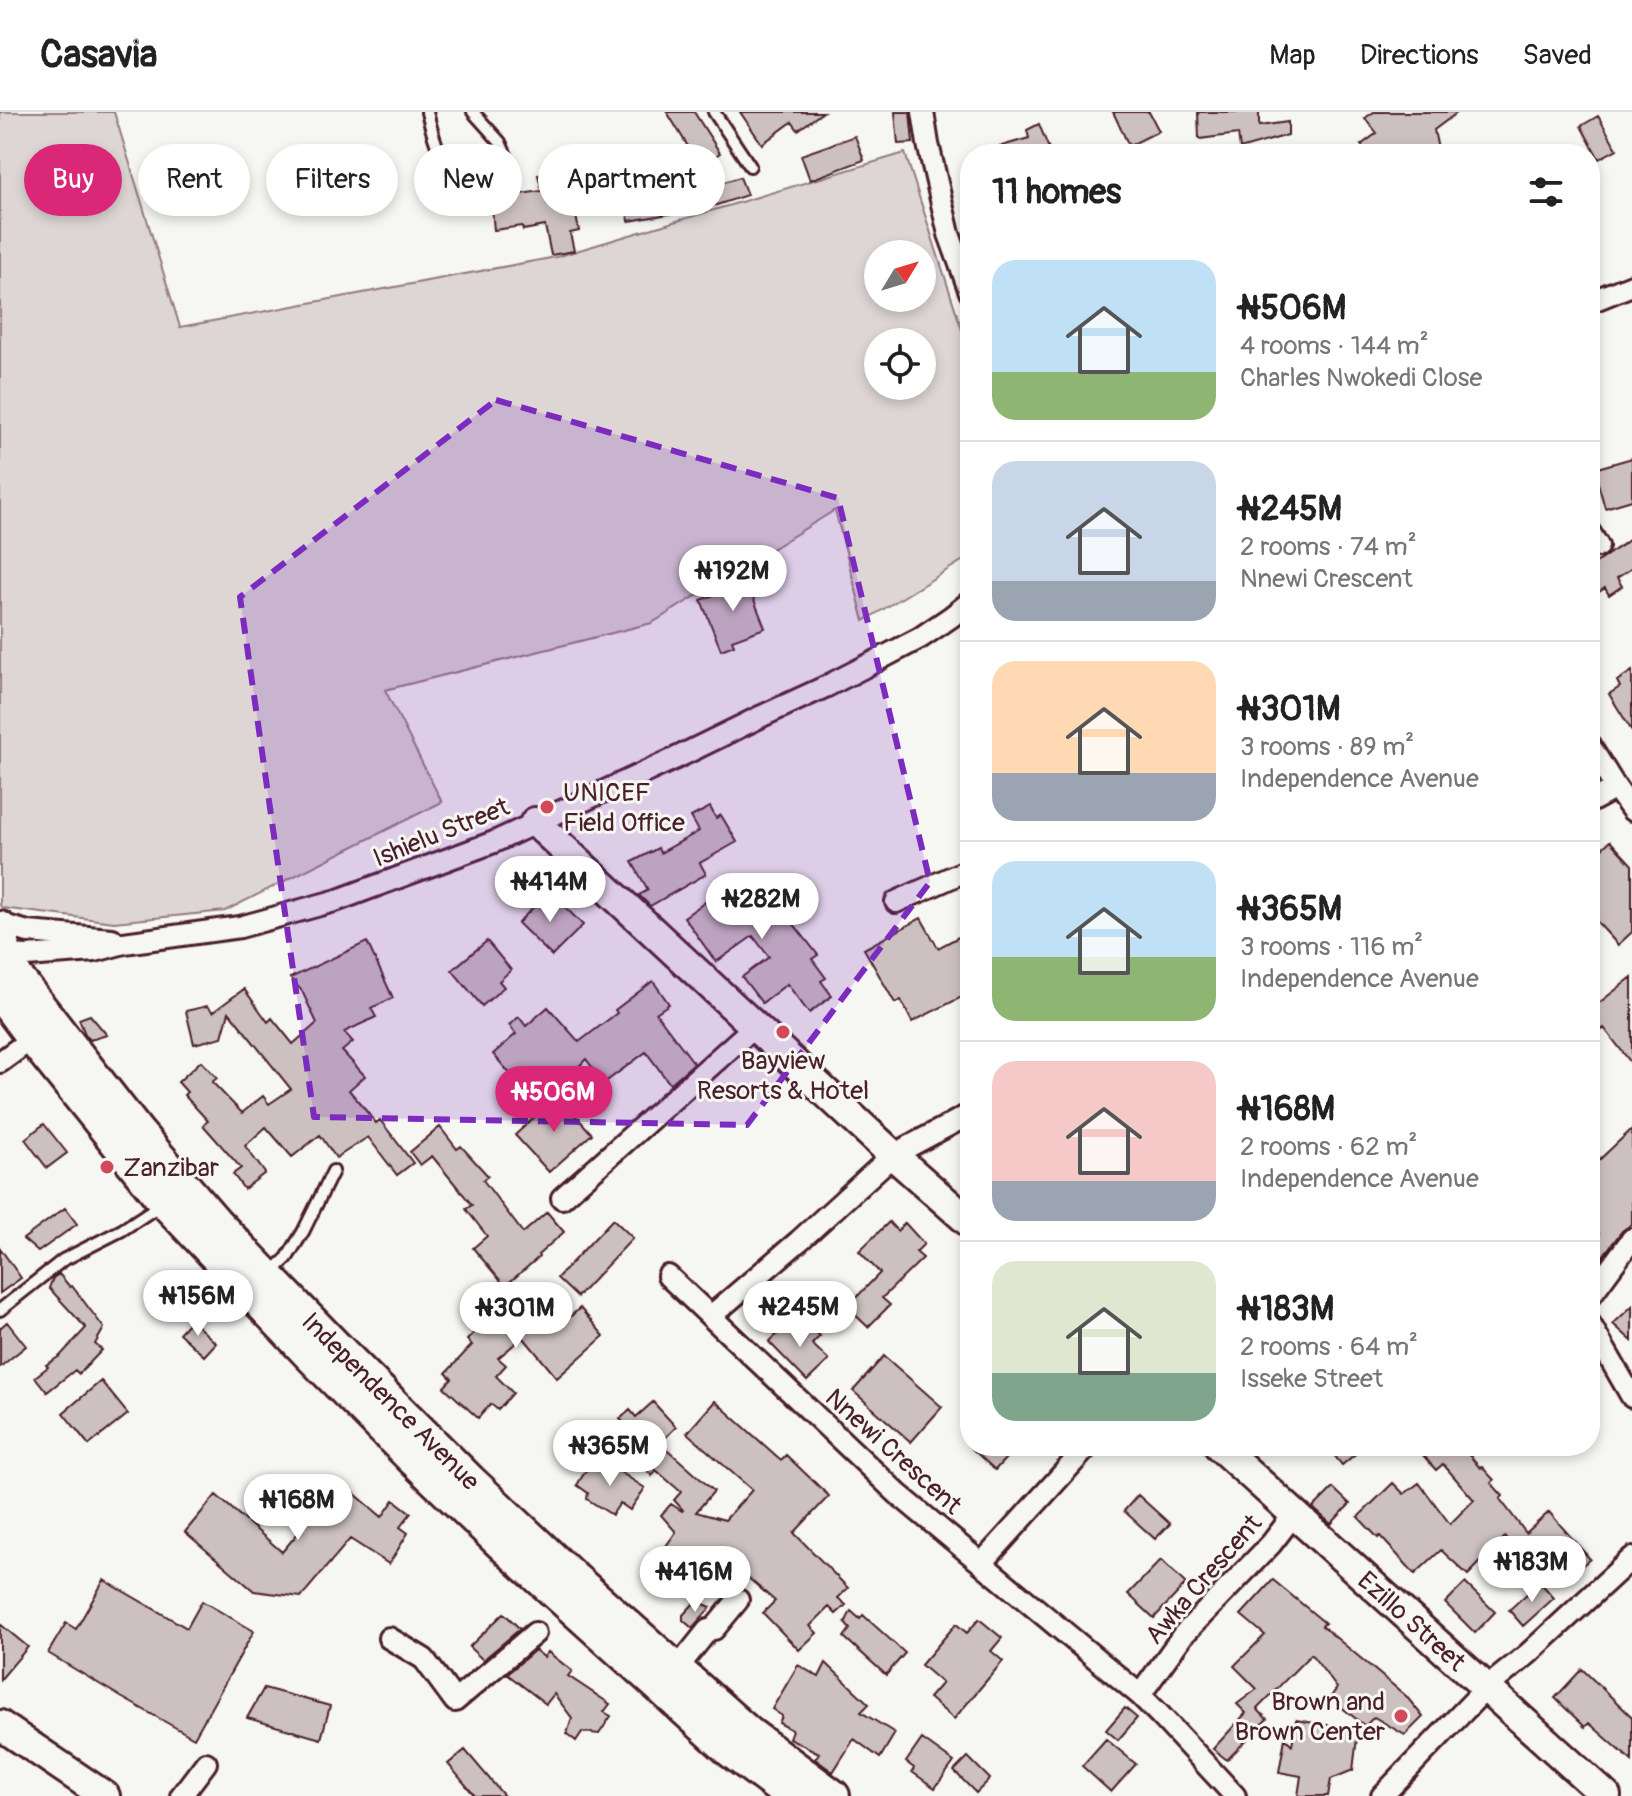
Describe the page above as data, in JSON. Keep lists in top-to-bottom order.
{
  "streets": {
    "main road": ["Independence Avenue"],
    "street": [
      "Ishielu Street",
      "Nnewi Crescent",
      "Awka Crescent",
      "Ezillo Street"
    ]
  },
  "crossings": [
    ["Ishielu Street", "Independence Avenue"],
    ["Nnewi Crescent", "Awka Crescent"],
    ["Awka Crescent", "Ezillo Street"]
  ],
  "places": [
    "UNICEF Field Office",
    "Bayview Resorts & Hotel",
    "Zanzibar",
    "Brown and Brown Center"
  ],
  "north": "top right",
  "page": {
    "header": "Casavia",
    "nav": ["Map", "Directions", "Saved"],
    "chip": [
      "Buy",
      "Rent",
      "Filters",
      "New",
      "Apartment"
    ],
    "heading": "11 homes",
    "list": [
      {
        "name": "₦506M",
        "note": "4 rooms · 144 m² · Charles Nwokedi Close"
      },
      {
        "name": "₦245M",
        "note": "2 rooms · 74 m² · Nnewi Crescent"
      },
      {
        "name": "₦301M",
        "note": "3 rooms · 89 m² · Independence Avenue"
      },
      {
        "name": "₦365M",
        "note": "3 rooms · 116 m² · Independence Avenue"
      },
      {
        "name": "₦168M",
        "note": "2 rooms · 62 m² · Independence Avenue"
      },
      {
        "name": "₦183M",
        "note": "2 rooms · 64 m² · Isseke Street"
      }
    ],
    "price": [
      "₦192M",
      "₦414M",
      "₦282M",
      "₦506M",
      "₦156M",
      "₦245M",
      "₦301M",
      "₦365M",
      "₦168M",
      "₦183M",
      "₦416M"
    ]
  }
}
